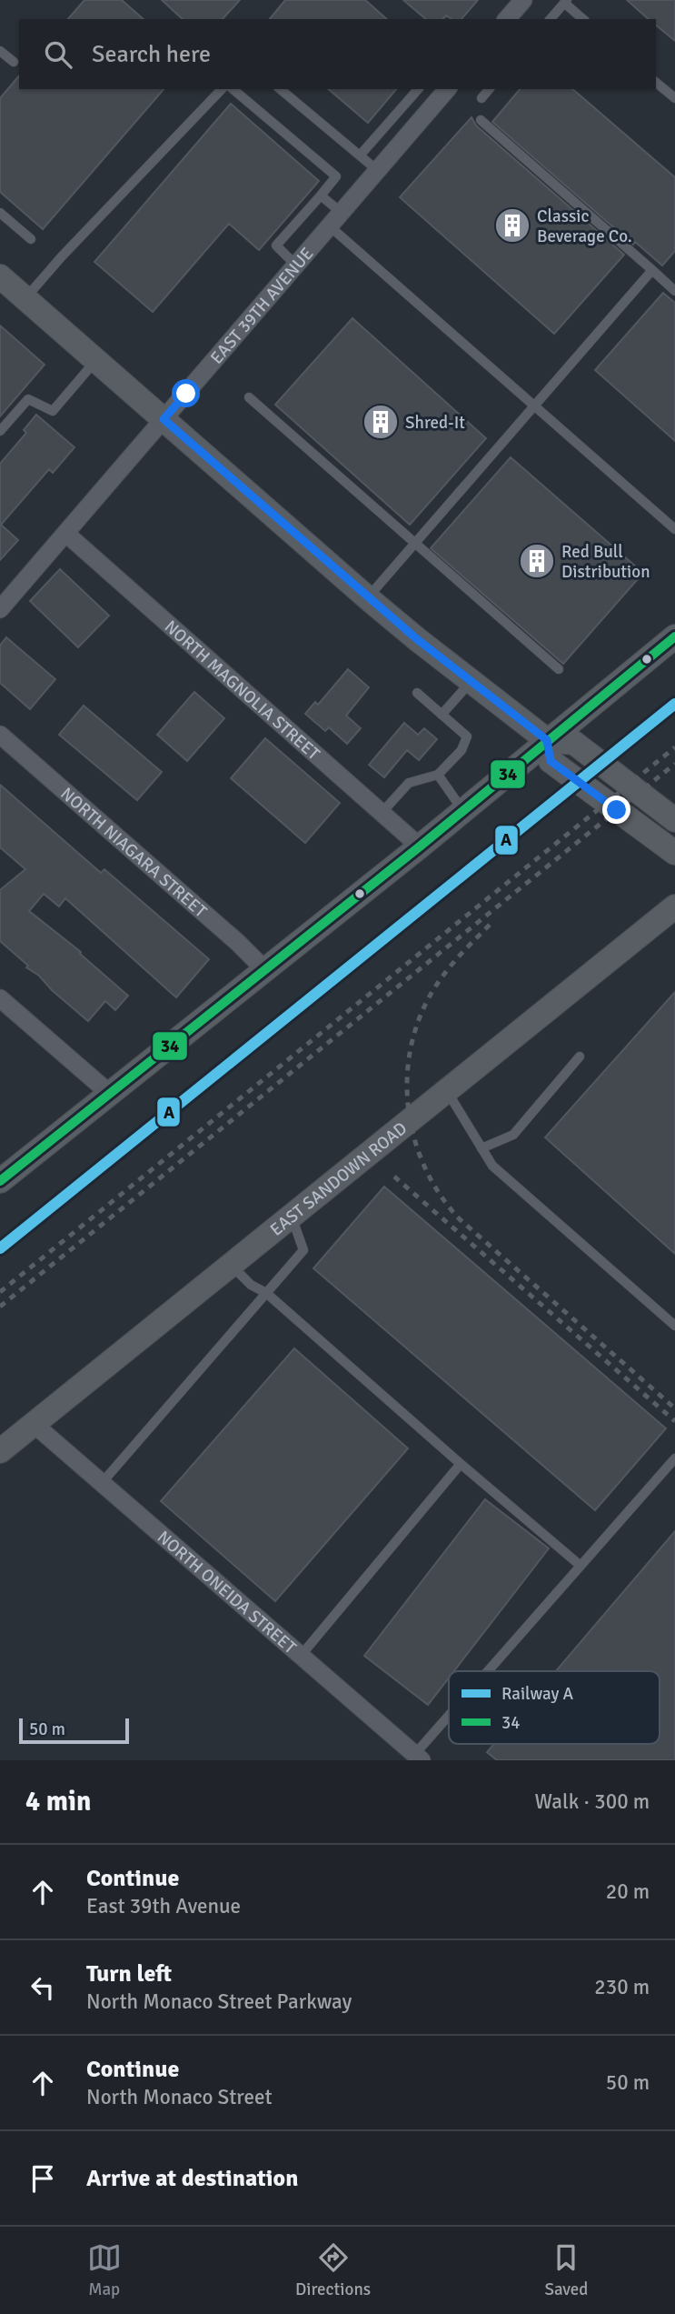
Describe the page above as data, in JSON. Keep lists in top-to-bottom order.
{
  "streets": {
    "street": [
      "EAST 39TH AVENUE",
      "NORTH MAGNOLIA STREET",
      "NORTH NIAGARA STREET",
      "EAST SANDOWN ROAD",
      "NORTH ONEIDA STREET"
    ]
  },
  "crossings": [
    ["EAST 39TH AVENUE", "NORTH MAGNOLIA STREET"],
    ["EAST SANDOWN ROAD", "NORTH ONEIDA STREET"]
  ],
  "places": {
    "building": ["Classic Beverage Co.", "Shred-It", "Red Bull Distribution"]
  },
  "lines": ["transit line 34", "rail line A"],
  "legend": ["Railway A", "34"],
  "scale_bar": "50 m",
  "page": {
    "search": "Search here",
    "scale": "50 m",
    "heading": ["4 min", "Walk · 300 m"],
    "list": [
      ["Continue", "East 39th Avenue", "20 m"],
      ["Turn left", "North Monaco Street Parkway", "230 m"],
      ["Continue", "North Monaco Street", "50 m"],
      "Arrive at destination"
    ],
    "nav": ["Map", "Directions", "Saved"]
  }
}
